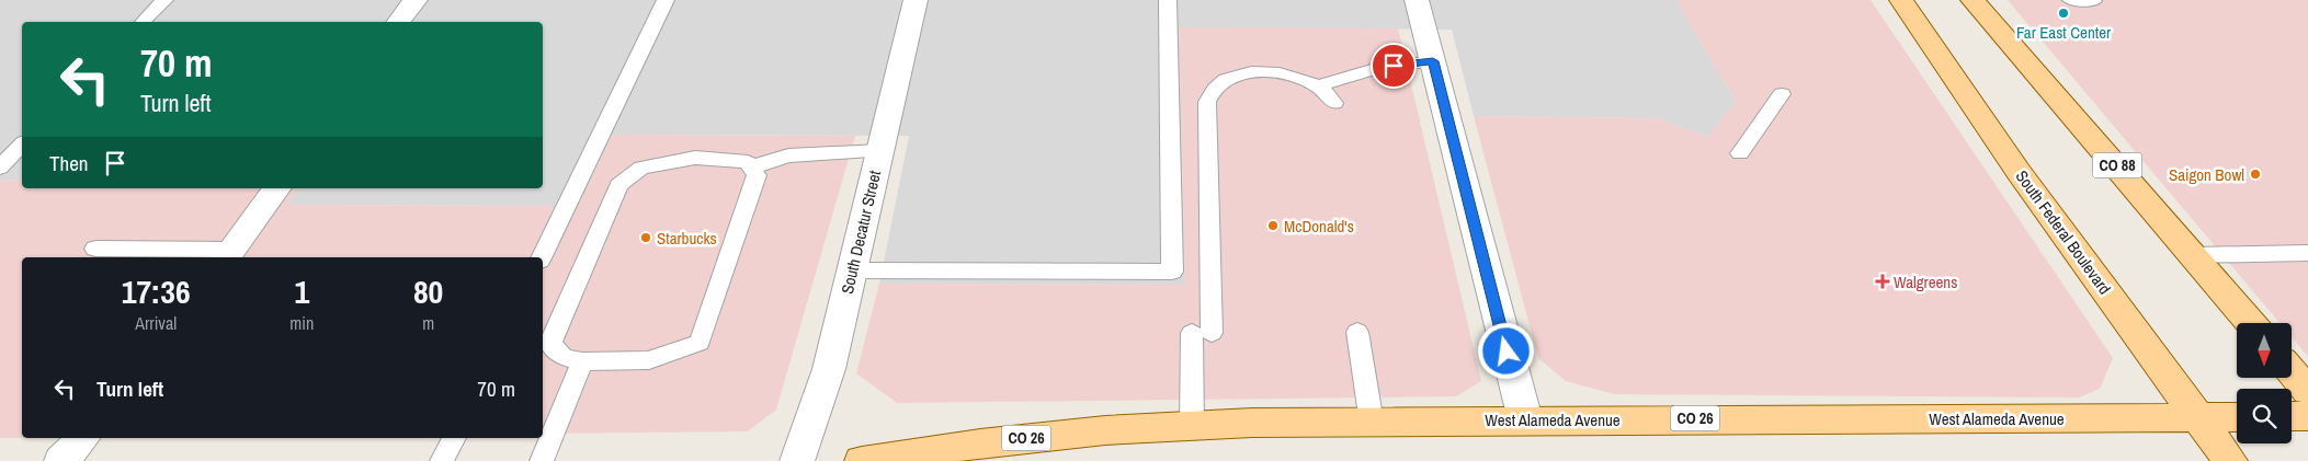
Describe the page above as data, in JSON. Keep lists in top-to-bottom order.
{
  "streets": {
    "main road": [
      "CO 88",
      "South Federal Boulevard",
      "CO 26",
      "West Alameda Avenue"
    ],
    "street": ["South Decatur Street"]
  },
  "crossings": [
    ["South Federal Boulevard", "West Alameda Avenue"]
  ],
  "places": {
    "other": [
      "Far East Center",
      "Saigon Bowl",
      "McDonald's",
      "Starbucks"
    ],
    "health": ["Walgreens"]
  },
  "north": "bottom",
  "page": {
    "turn": ["70 m", "Turn left"],
    "then": "Then",
    "eta": [
      "17:36",
      "Arrival",
      "1",
      "min",
      "80",
      "m"
    ],
    "list": [
      {
        "name": "Turn left",
        "value": "70 m"
      }
    ]
  }
}
